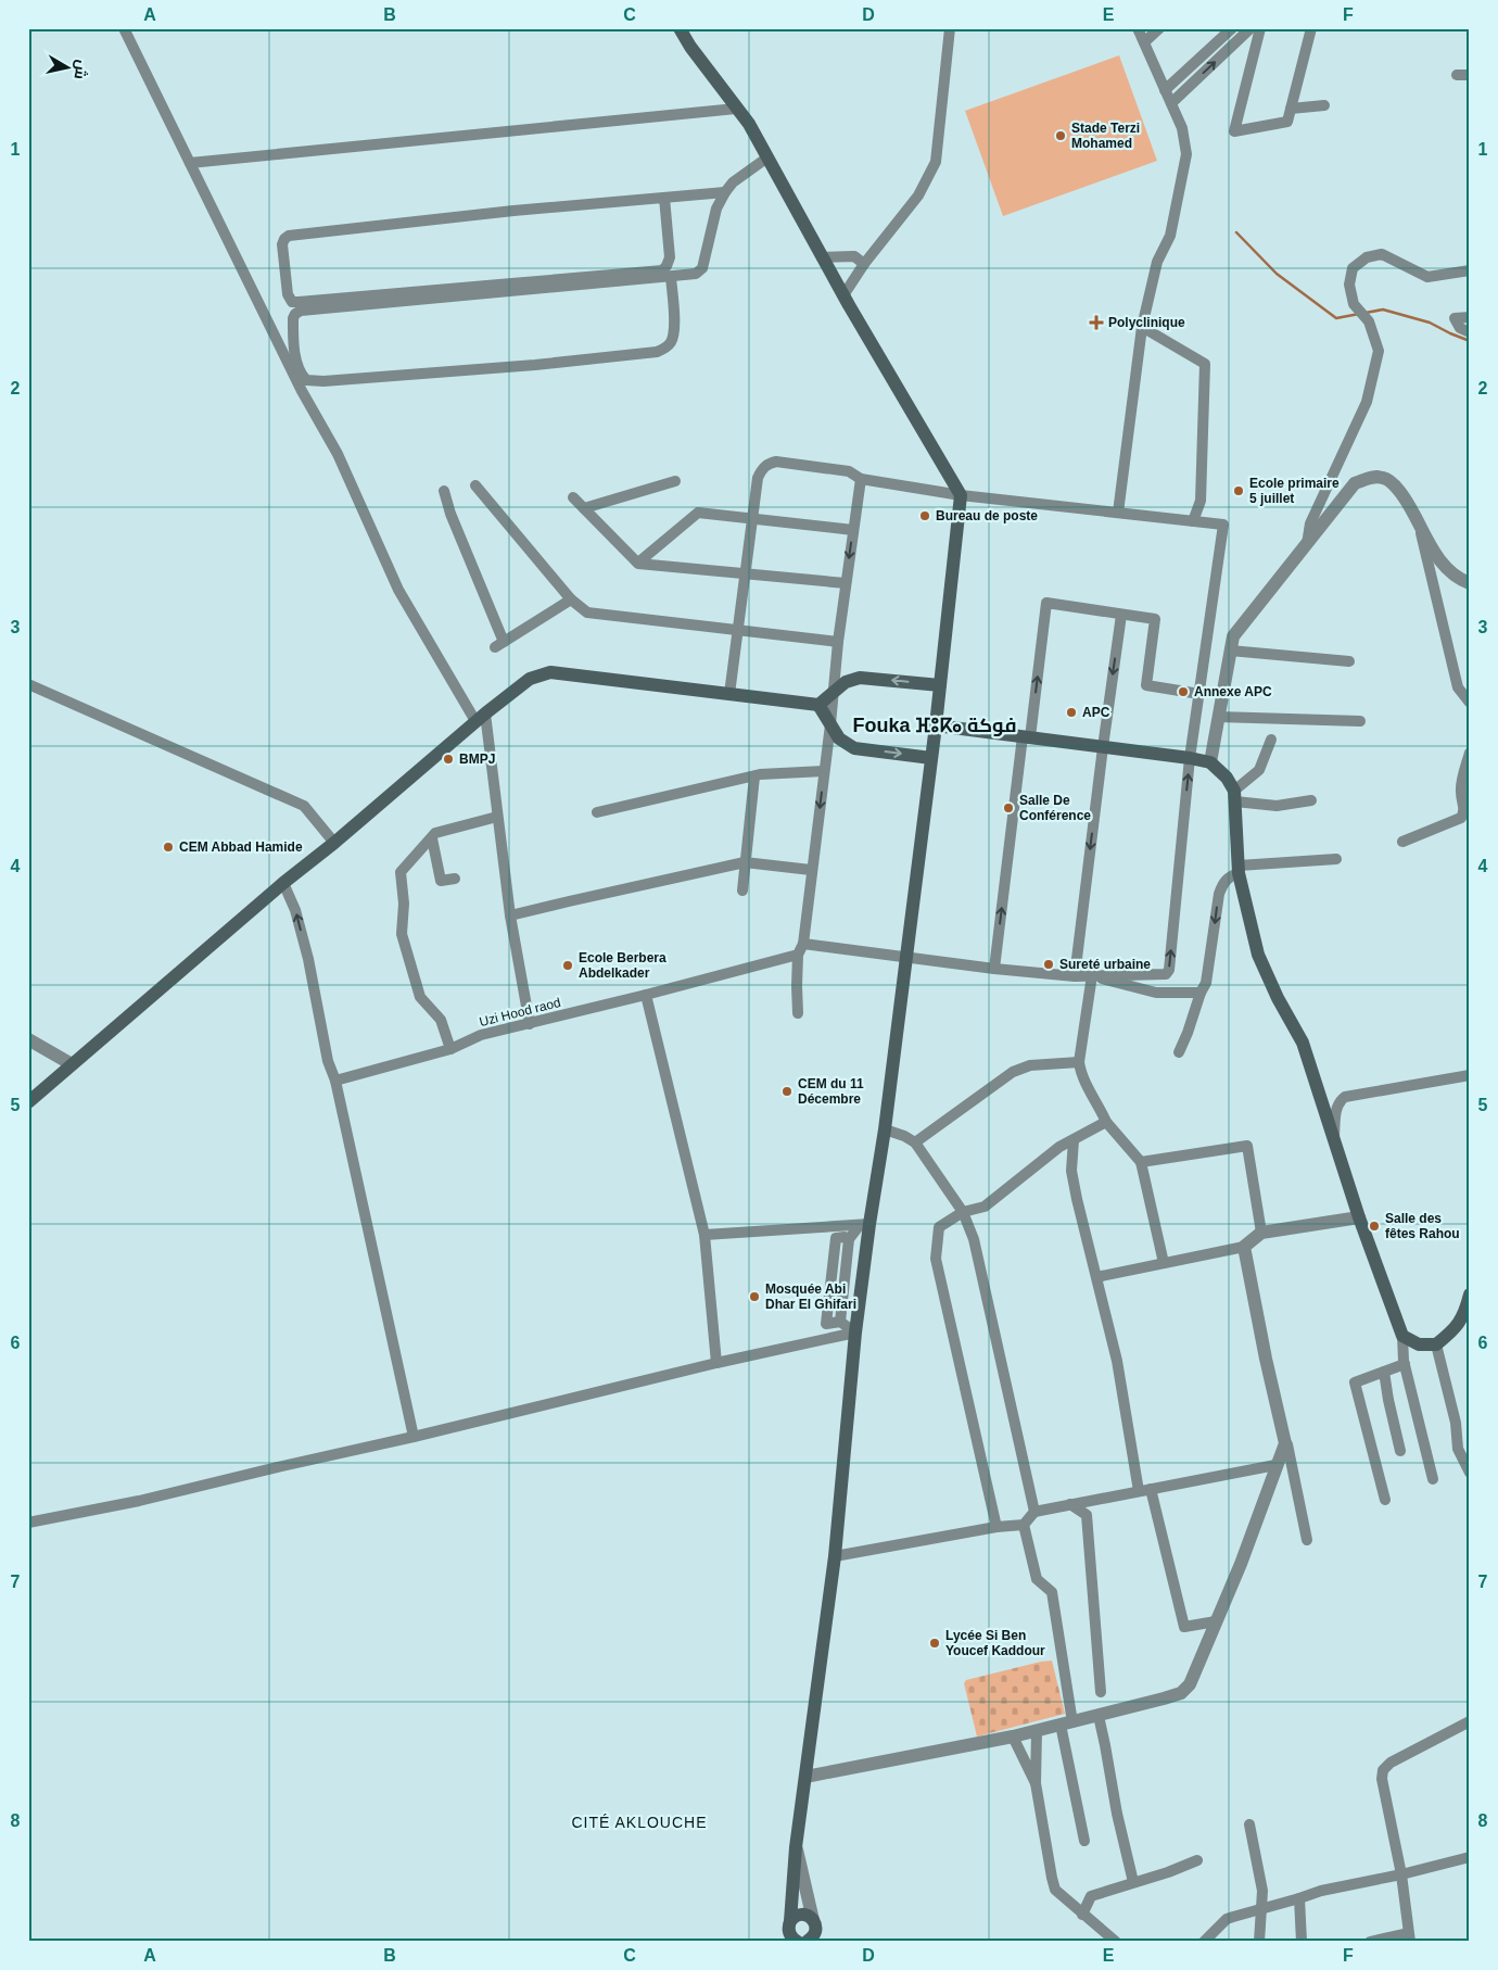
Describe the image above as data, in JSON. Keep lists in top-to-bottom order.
{
  "streets": {
    "street": ["Uzi Hood raod"]
  },
  "districts": ["Fouka ⴼⵓⴽⴰ فوكة", "CITÉ AKLOUCHE"],
  "places": {
    "other": [
      "Stade Terzi Mohamed",
      "Ecole primaire 5 juillet",
      "Bureau de poste",
      "Annexe APC",
      "APC",
      "BMPJ",
      "Salle De Conférence",
      "CEM Abbad Hamide",
      "Sureté urbaine",
      "Ecole Berbera Abdelkader",
      "CEM du 11 Décembre",
      "Salle des fêtes Rahou",
      "Mosquée Abi Dhar El Ghifari",
      "Lycée Si Ben Youcef Kaddour"
    ],
    "health": ["Polyclinique"]
  },
  "north": "right",
  "grid": {
    "columns": [
      "A",
      "B",
      "C",
      "D",
      "E",
      "F"
    ],
    "rows": [
      "1",
      "2",
      "3",
      "4",
      "5",
      "6",
      "7",
      "8"
    ]
  }
}
